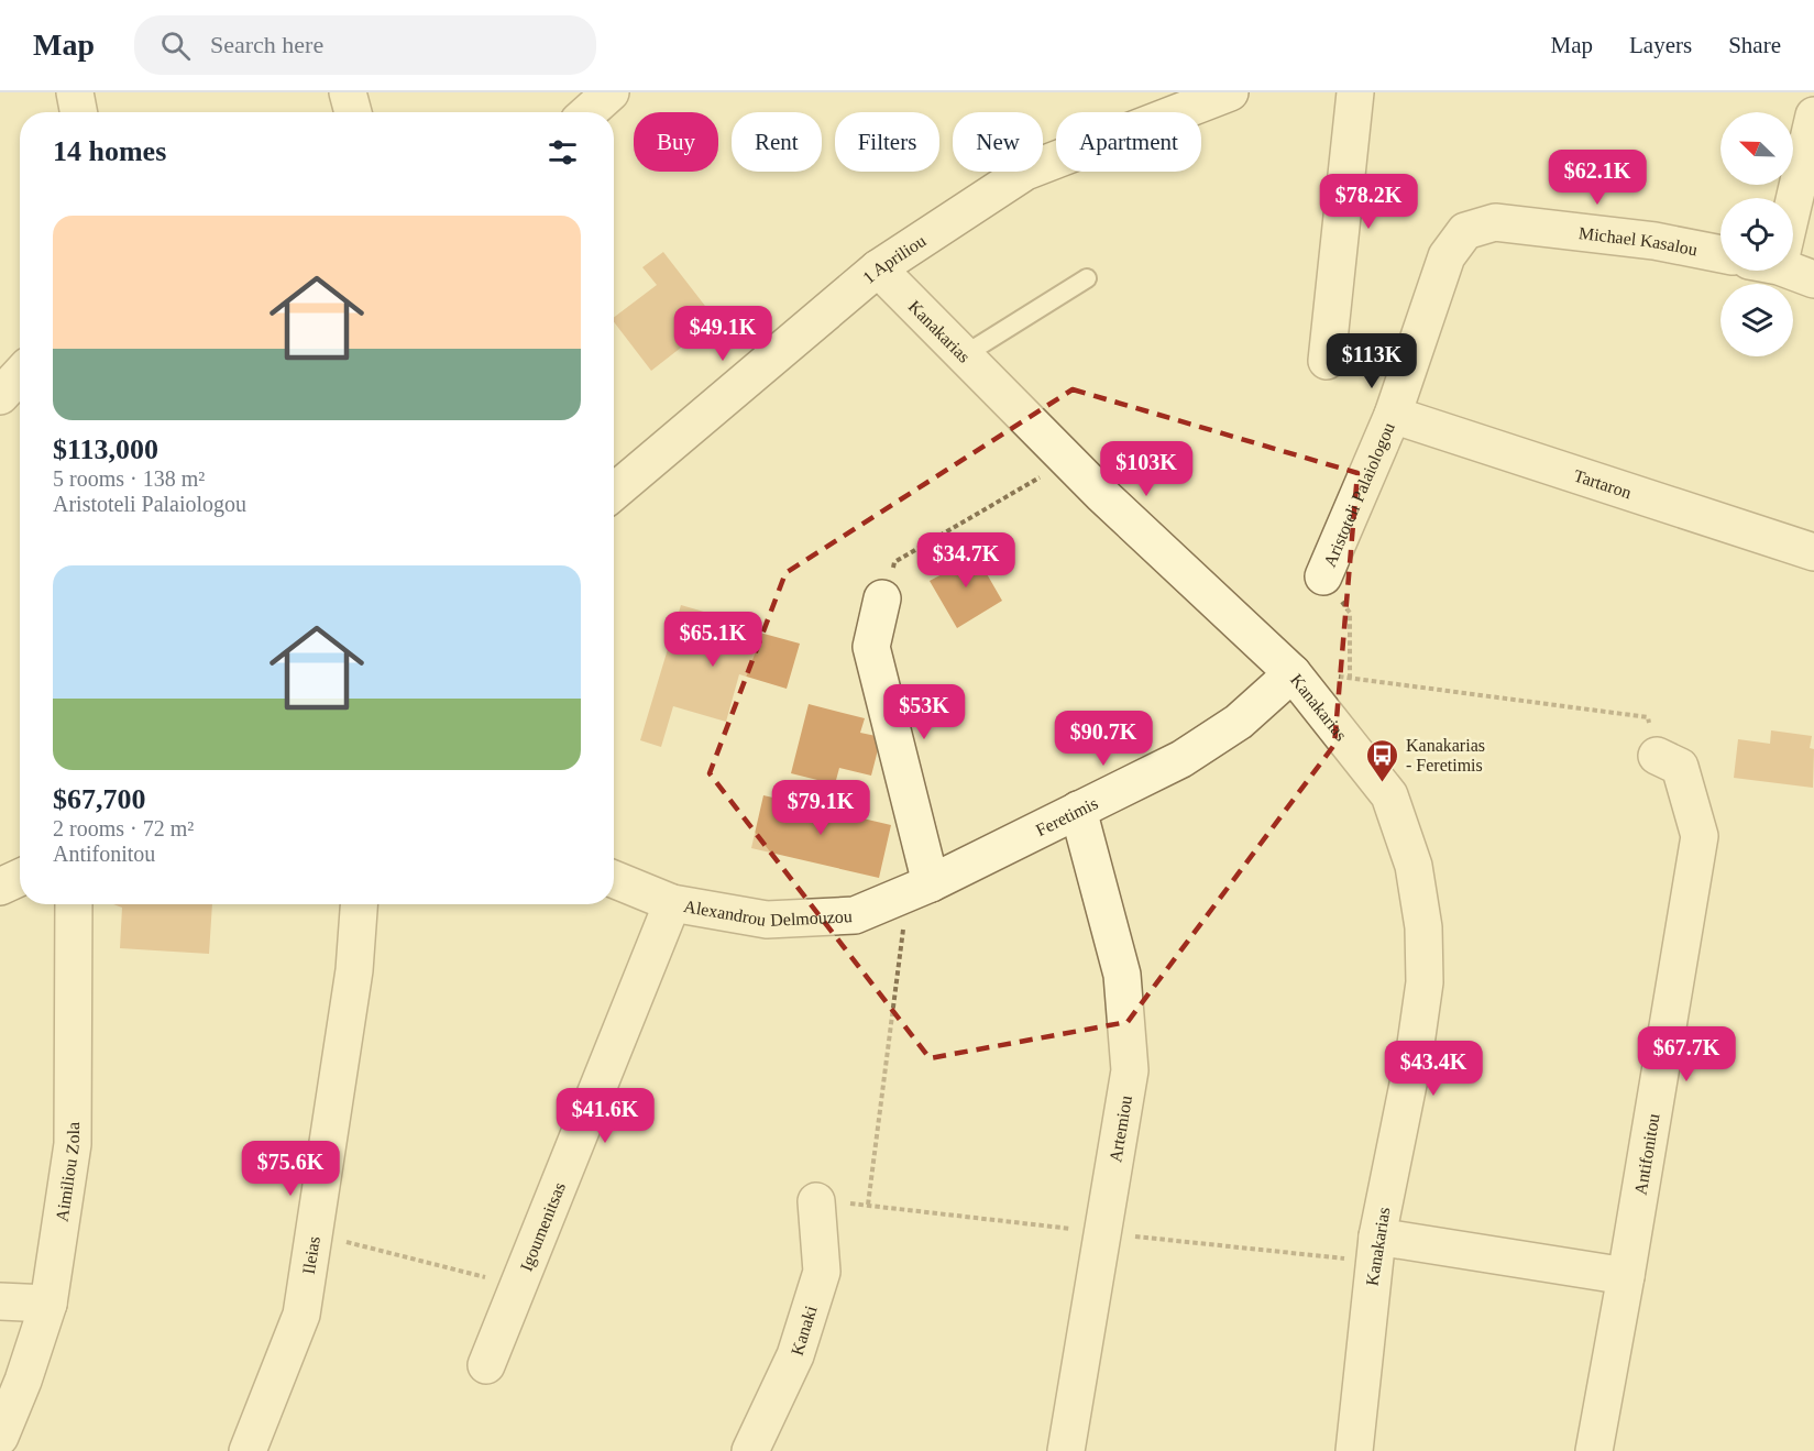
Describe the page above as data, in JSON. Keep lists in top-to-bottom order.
{
  "streets": {
    "street": [
      "Michael Kasalou",
      "1 Apriliou",
      "Kanakarias",
      "Tartaron",
      "Aristoteli Palaiologou",
      "Feretimis",
      "Alexandrou Delmouzou",
      "Artemiou",
      "Antifonitou",
      "Aimiliou Zola",
      "Igoumenitsas",
      "Ileias",
      "Kanaki"
    ]
  },
  "crossings": [
    ["Michael Kasalou", "Aristoteli Palaiologou"],
    ["1 Apriliou", "Kanakarias"],
    ["Kanakarias", "Feretimis"],
    ["Tartaron", "Aristoteli Palaiologou"],
    ["Feretimis", "Alexandrou Delmouzou"],
    ["Feretimis", "Artemiou"],
    ["Alexandrou Delmouzou", "Igoumenitsas"]
  ],
  "places": {
    "bus stop": ["Kanakarias - Feretimis"]
  },
  "north": "top left",
  "page": {
    "header": "Map",
    "search": "Search here",
    "nav": ["Map", "Layers", "Share"],
    "chip": [
      "Buy",
      "Rent",
      "Filters",
      "New",
      "Apartment"
    ],
    "heading": "14 homes",
    "price": [
      "$62.1K",
      "$78.2K",
      "$49.1K",
      "$113K",
      "$103K",
      "$34.7K",
      "$65.1K",
      "$53K",
      "$90.7K",
      "$79.1K",
      "$67.7K",
      "$43.4K",
      "$41.6K",
      "$75.6K"
    ],
    "list": [
      {
        "name": "$113,000",
        "note": "5 rooms · 138 m² · Aristoteli Palaiologou"
      },
      {
        "name": "$67,700",
        "note": "2 rooms · 72 m² · Antifonitou"
      }
    ]
  }
}
